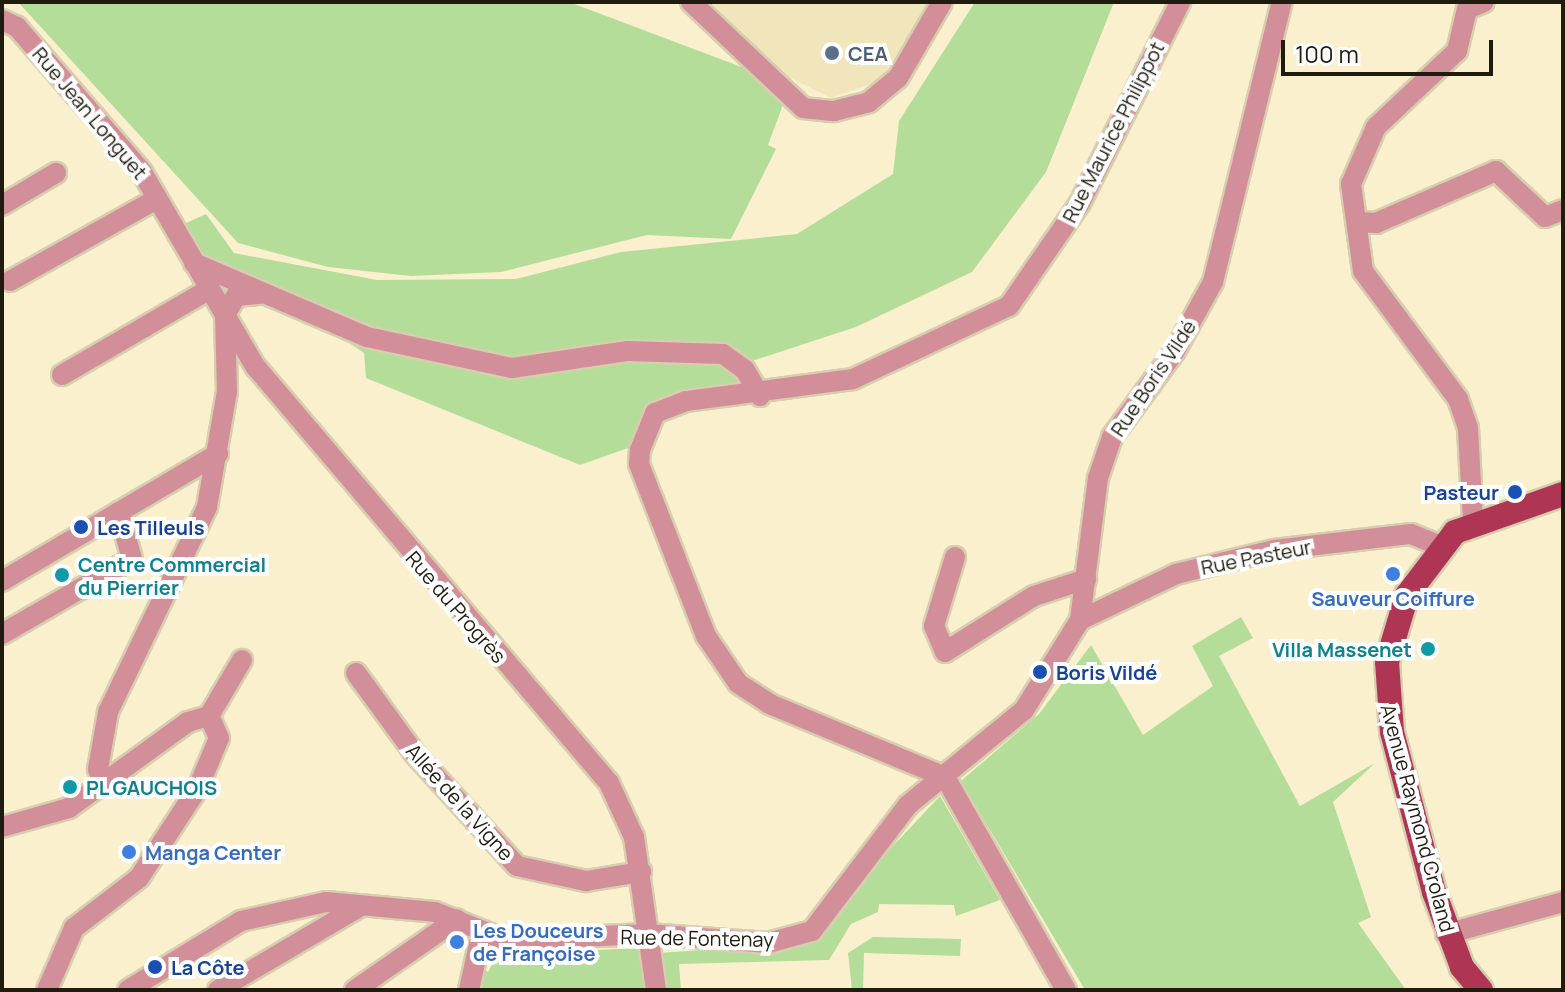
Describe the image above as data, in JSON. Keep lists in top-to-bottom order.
{
  "streets": {
    "main road": ["Avenue Raymond Croland"],
    "street": [
      "Rue Jean Longuet",
      "Rue Maurice Philippot",
      "Rue Boris Vildé",
      "Rue Pasteur",
      "Rue du Progrès",
      "Allée de la Vigne",
      "Rue de Fontenay"
    ]
  },
  "crossings": [
    ["Rue Jean Longuet", "Rue du Progrès"],
    ["Rue Maurice Philippot", "Rue de Fontenay"],
    ["Rue Boris Vildé", "Rue Pasteur"],
    ["Rue Boris Vildé", "Rue de Fontenay"],
    ["Rue Pasteur", "Avenue Raymond Croland"],
    ["Rue Pasteur", "Rue de Fontenay"],
    ["Rue du Progrès", "Allée de la Vigne"],
    ["Rue du Progrès", "Rue de Fontenay"]
  ],
  "places": [
    "CEA",
    "Pasteur",
    "Les Tilleuls",
    "Sauveur Coiffure",
    "Centre Commercial du Pierrier",
    "Villa Massenet",
    "Boris Vildé",
    "PL GAUCHOIS",
    "Manga Center",
    "Les Douceurs de Françoise",
    "La Côte"
  ],
  "scale_bar": "100 m"
}
